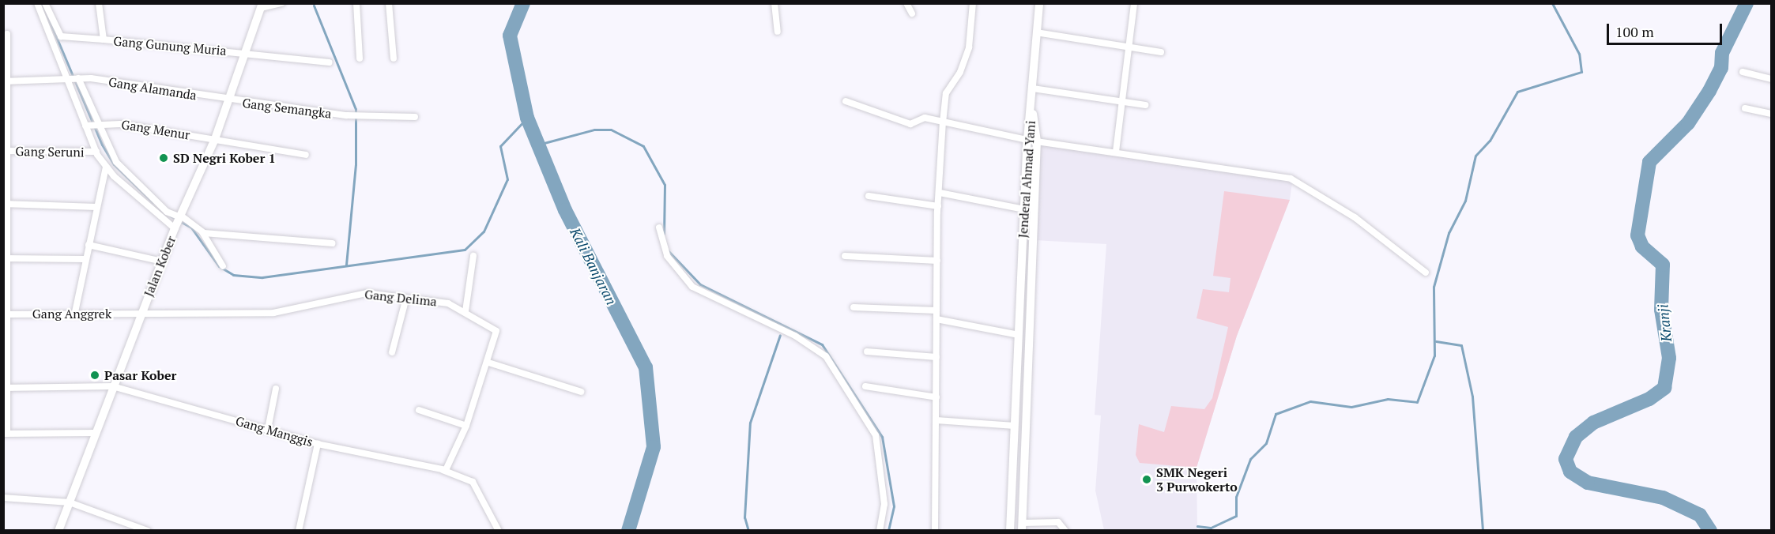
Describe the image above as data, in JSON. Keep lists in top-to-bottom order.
{
  "streets": {
    "main road": ["Jenderal Ahmad Yani", "Jalan Kober"],
    "street": [
      "Gang Gunung Muria",
      "Gang Alamanda",
      "Gang Semangka",
      "Gang Menur",
      "Gang Seruni",
      "Gang Delima",
      "Gang Anggrek",
      "Gang Manggis"
    ]
  },
  "crossings": [
    ["Gang Gunung Muria", "Jalan Kober"],
    ["Gang Alamanda", "Gang Semangka"],
    ["Gang Alamanda", "Jalan Kober"],
    ["Gang Semangka", "Jalan Kober"],
    ["Gang Menur", "Jalan Kober"],
    ["Jalan Kober", "Gang Delima"],
    ["Jalan Kober", "Gang Anggrek"],
    ["Jalan Kober", "Gang Manggis"],
    ["Gang Delima", "Gang Anggrek"],
    ["Gang Delima", "Gang Manggis"]
  ],
  "water": ["Kali Banjaran", "Kranji"],
  "places": ["SD Negri Kober 1", "Pasar Kober", "SMK Negeri 3 Purwokerto"],
  "scale_bar": "100 m"
}
